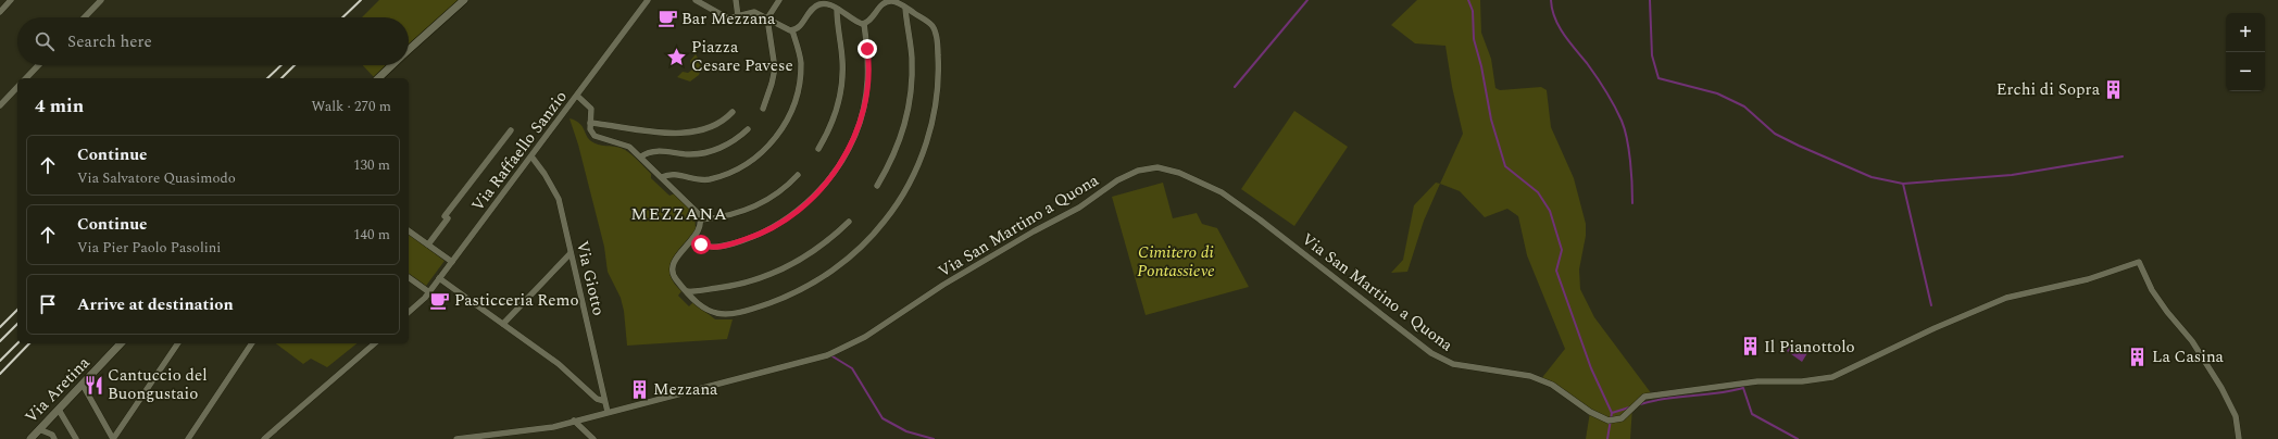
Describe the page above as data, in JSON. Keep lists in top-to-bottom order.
{
  "streets": {
    "street": [
      "Via Raffaello Sanzio",
      "Via San Martino a Quona",
      "Via Giotto",
      "Via Aretina"
    ]
  },
  "crossings": [
    ["Via Raffaello Sanzio", "Via Giotto"],
    ["Via San Martino a Quona", "Via Giotto"]
  ],
  "districts": ["MEZZANA"],
  "parks": ["Cimitero di Pontassieve"],
  "places": {
    "cafe": ["Bar Mezzana", "Pasticceria Remo"],
    "place": ["Piazza Cesare Pavese"],
    "building": [
      "Erchi di Sopra",
      "Il Pianottolo",
      "La Casina",
      "Mezzana"
    ],
    "restaurant": ["Cantuccio del Buongustaio"]
  },
  "page": {
    "map_buttons": ["+", "−"],
    "search": "Search here",
    "heading": ["4 min", "Walk · 270 m"],
    "list": [
      ["Continue", "Via Salvatore Quasimodo", "130 m"],
      ["Continue", "Via Pier Paolo Pasolini", "140 m"],
      "Arrive at destination"
    ]
  }
}
